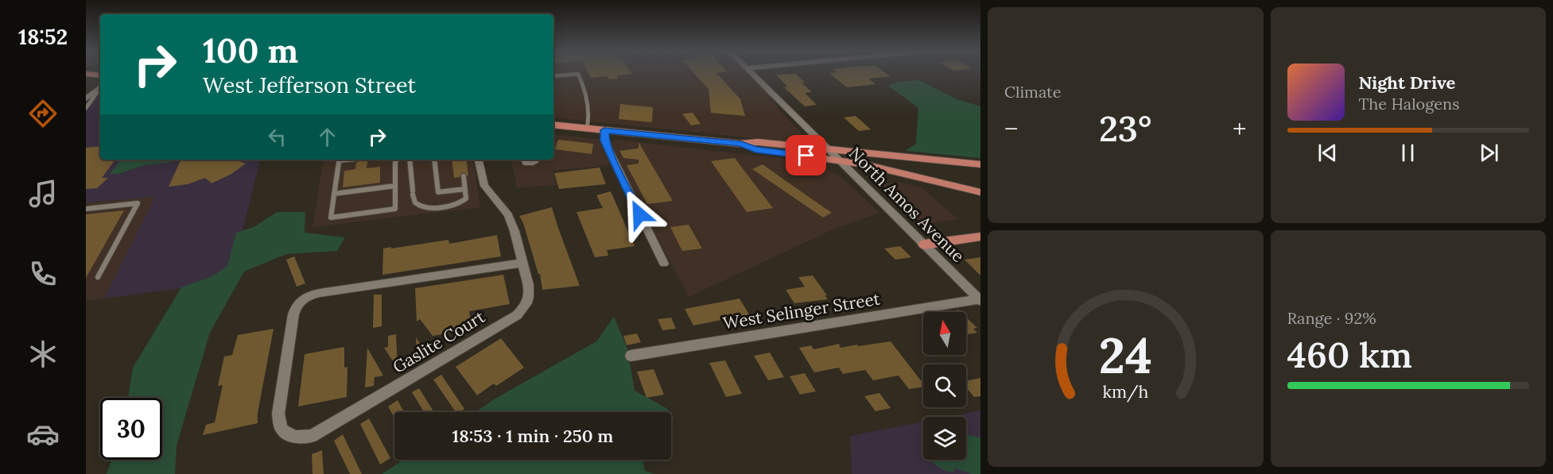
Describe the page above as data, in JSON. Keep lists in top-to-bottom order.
{
  "streets": {
    "street": ["North Amos Avenue", "West Selinger Street", "Gaslite Court"]
  },
  "crossings": [
    ["North Amos Avenue", "West Selinger Street"]
  ],
  "north": "top",
  "page": {
    "tabs": "18:52",
    "tile": [
      "Climate",
      ["Range · 92%", "460 km"]
    ],
    "turn": ["100 m", "West Jefferson Street"],
    "song": ["Night Drive", "The Halogens"],
    "heat": ["−", "23°", "+"],
    "limit": "30",
    "trip": "18:53 · 1 min · 250 m",
    "gauge": ["24", "km/h"]
  }
}
